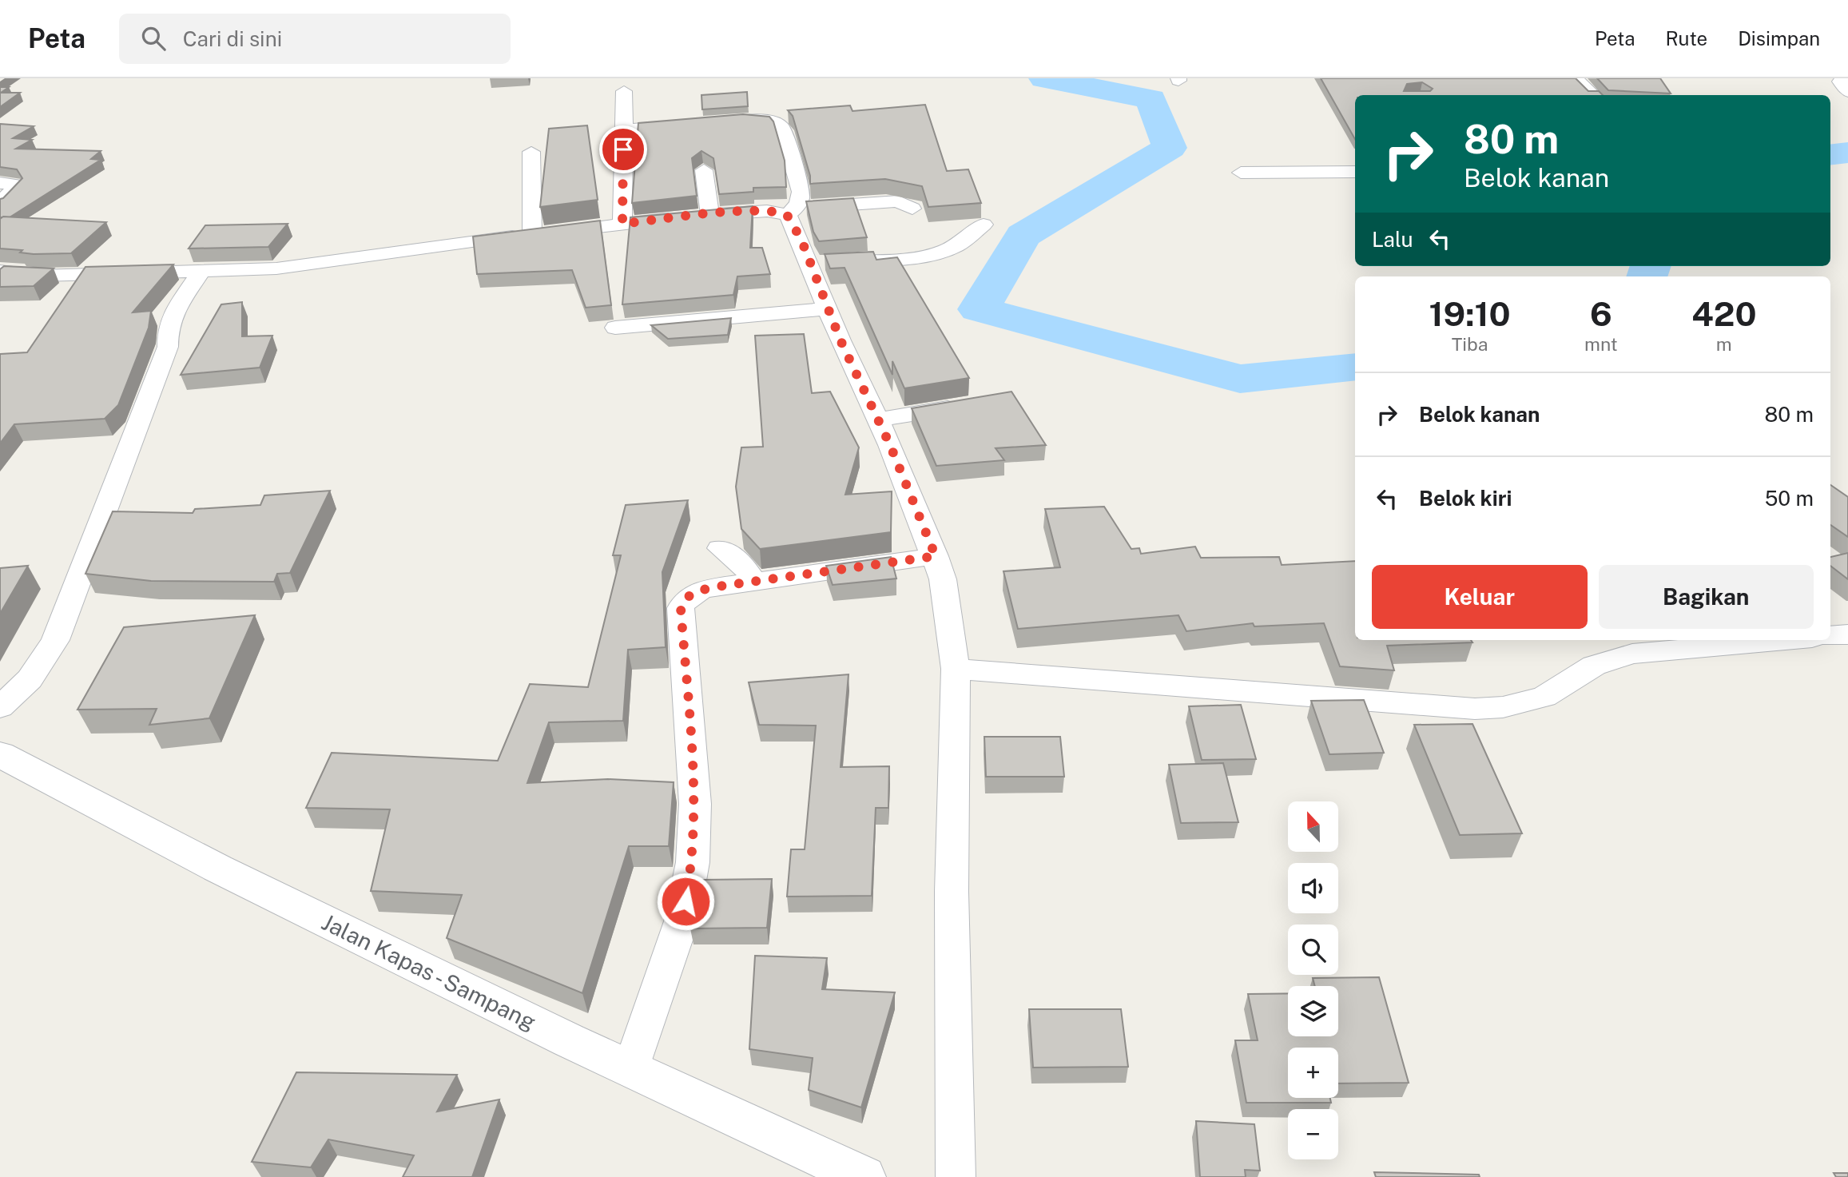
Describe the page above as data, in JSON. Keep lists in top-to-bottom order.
{
  "streets": {
    "street": ["Jalan Kapas - Sampang"]
  },
  "north": "top",
  "page": {
    "header": "Peta",
    "search": "Cari di sini",
    "nav": ["Peta", "Rute", "Disimpan"],
    "turn": ["80 m", "Belok kanan"],
    "then": "Lalu",
    "eta": [
      "19:10",
      "Tiba",
      "6",
      "mnt",
      "420",
      "m"
    ],
    "list": [
      {
        "name": "Belok kanan",
        "value": "80 m"
      },
      {
        "name": "Belok kiri",
        "value": "50 m"
      }
    ],
    "buttons": ["Keluar", "Bagikan"],
    "map_buttons": ["+", "−"]
  }
}
